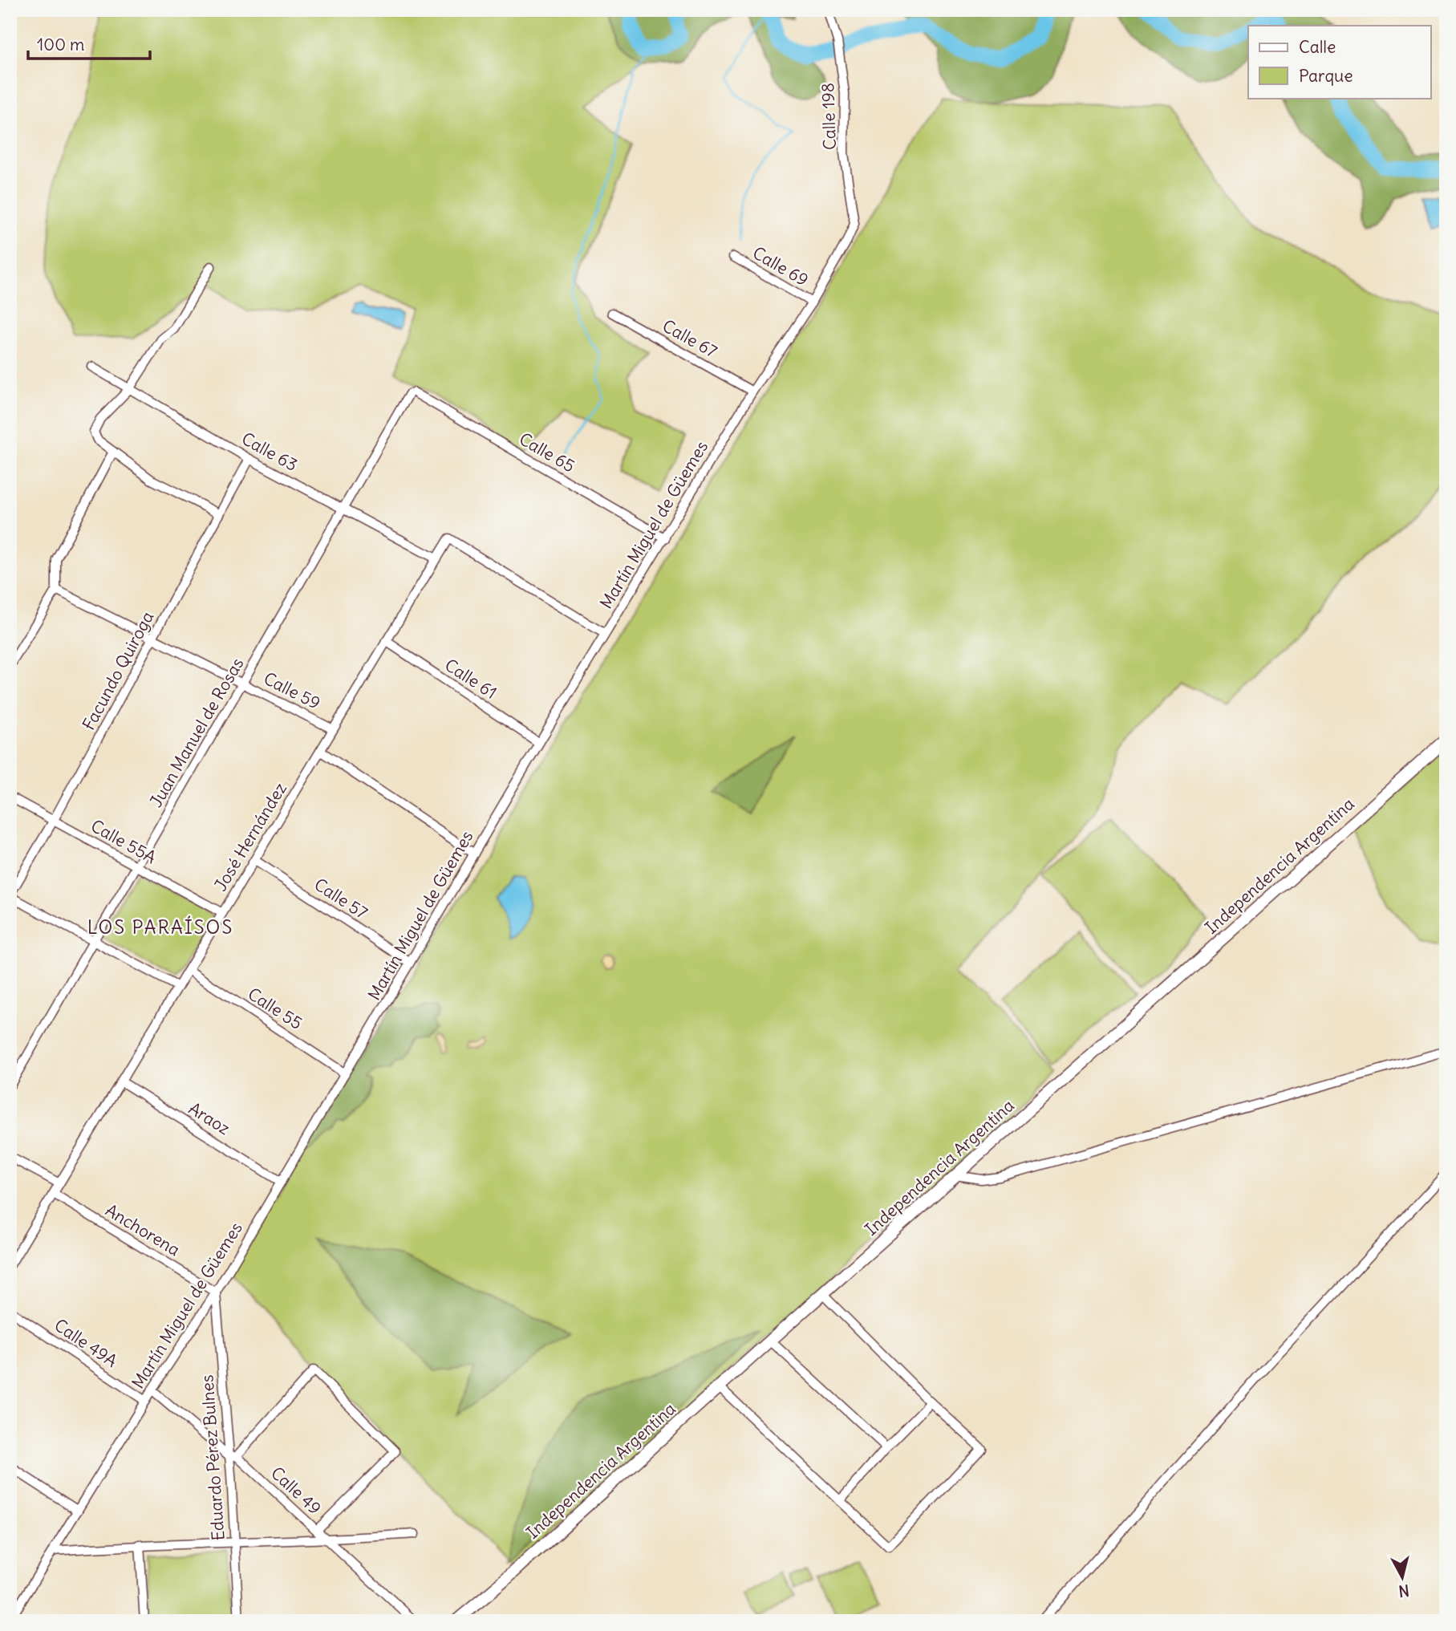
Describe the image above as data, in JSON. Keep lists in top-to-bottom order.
{
  "streets": {
    "main road": ["Independencia Argentina"],
    "street": [
      "Calle 198",
      "Calle 69",
      "Calle 67",
      "Calle 63",
      "Calle 65",
      "Martín Miguel de Güemes",
      "Facundo Quiroga",
      "Calle 61",
      "Calle 59",
      "Juan Manuel de Rosas",
      "José Hernández",
      "Calle 55A",
      "Calle 57",
      "Calle 55",
      "Araoz",
      "Anchorena",
      "Calle 49A",
      "Eduardo Pérez Bulnes",
      "Calle 49"
    ]
  },
  "crossings": [
    ["Calle 198", "Martín Miguel de Güemes"],
    ["Calle 69", "Martín Miguel de Güemes"],
    ["Calle 67", "Martín Miguel de Güemes"],
    ["Calle 63", "Facundo Quiroga"],
    ["Calle 63", "Juan Manuel de Rosas"],
    ["Calle 63", "José Hernández"],
    ["Calle 65", "Martín Miguel de Güemes"],
    ["Calle 65", "Juan Manuel de Rosas"],
    ["Martín Miguel de Güemes", "Calle 61"],
    ["Martín Miguel de Güemes", "José Hernández"],
    ["Martín Miguel de Güemes", "Calle 57"],
    ["Martín Miguel de Güemes", "Calle 55"],
    ["Martín Miguel de Güemes", "Araoz"],
    ["Martín Miguel de Güemes", "Anchorena"],
    ["Martín Miguel de Güemes", "Calle 49A"],
    ["Martín Miguel de Güemes", "Eduardo Pérez Bulnes"],
    ["Martín Miguel de Güemes", "Calle 49"],
    ["Facundo Quiroga", "Calle 59"],
    ["Facundo Quiroga", "Calle 55A"],
    ["Calle 61", "José Hernández"],
    ["Calle 59", "Juan Manuel de Rosas"],
    ["Calle 59", "José Hernández"],
    ["Juan Manuel de Rosas", "Calle 55A"],
    ["José Hernández", "Calle 55A"],
    ["José Hernández", "Calle 57"],
    ["José Hernández", "Calle 55"],
    ["José Hernández", "Araoz"],
    ["José Hernández", "Anchorena"],
    ["Anchorena", "Eduardo Pérez Bulnes"],
    ["Eduardo Pérez Bulnes", "Calle 49"]
  ],
  "districts": ["LOS PARAÍSOS"],
  "legend": ["Calle", "Parque"],
  "scale_bar": "100 m",
  "north": "bottom"
}
